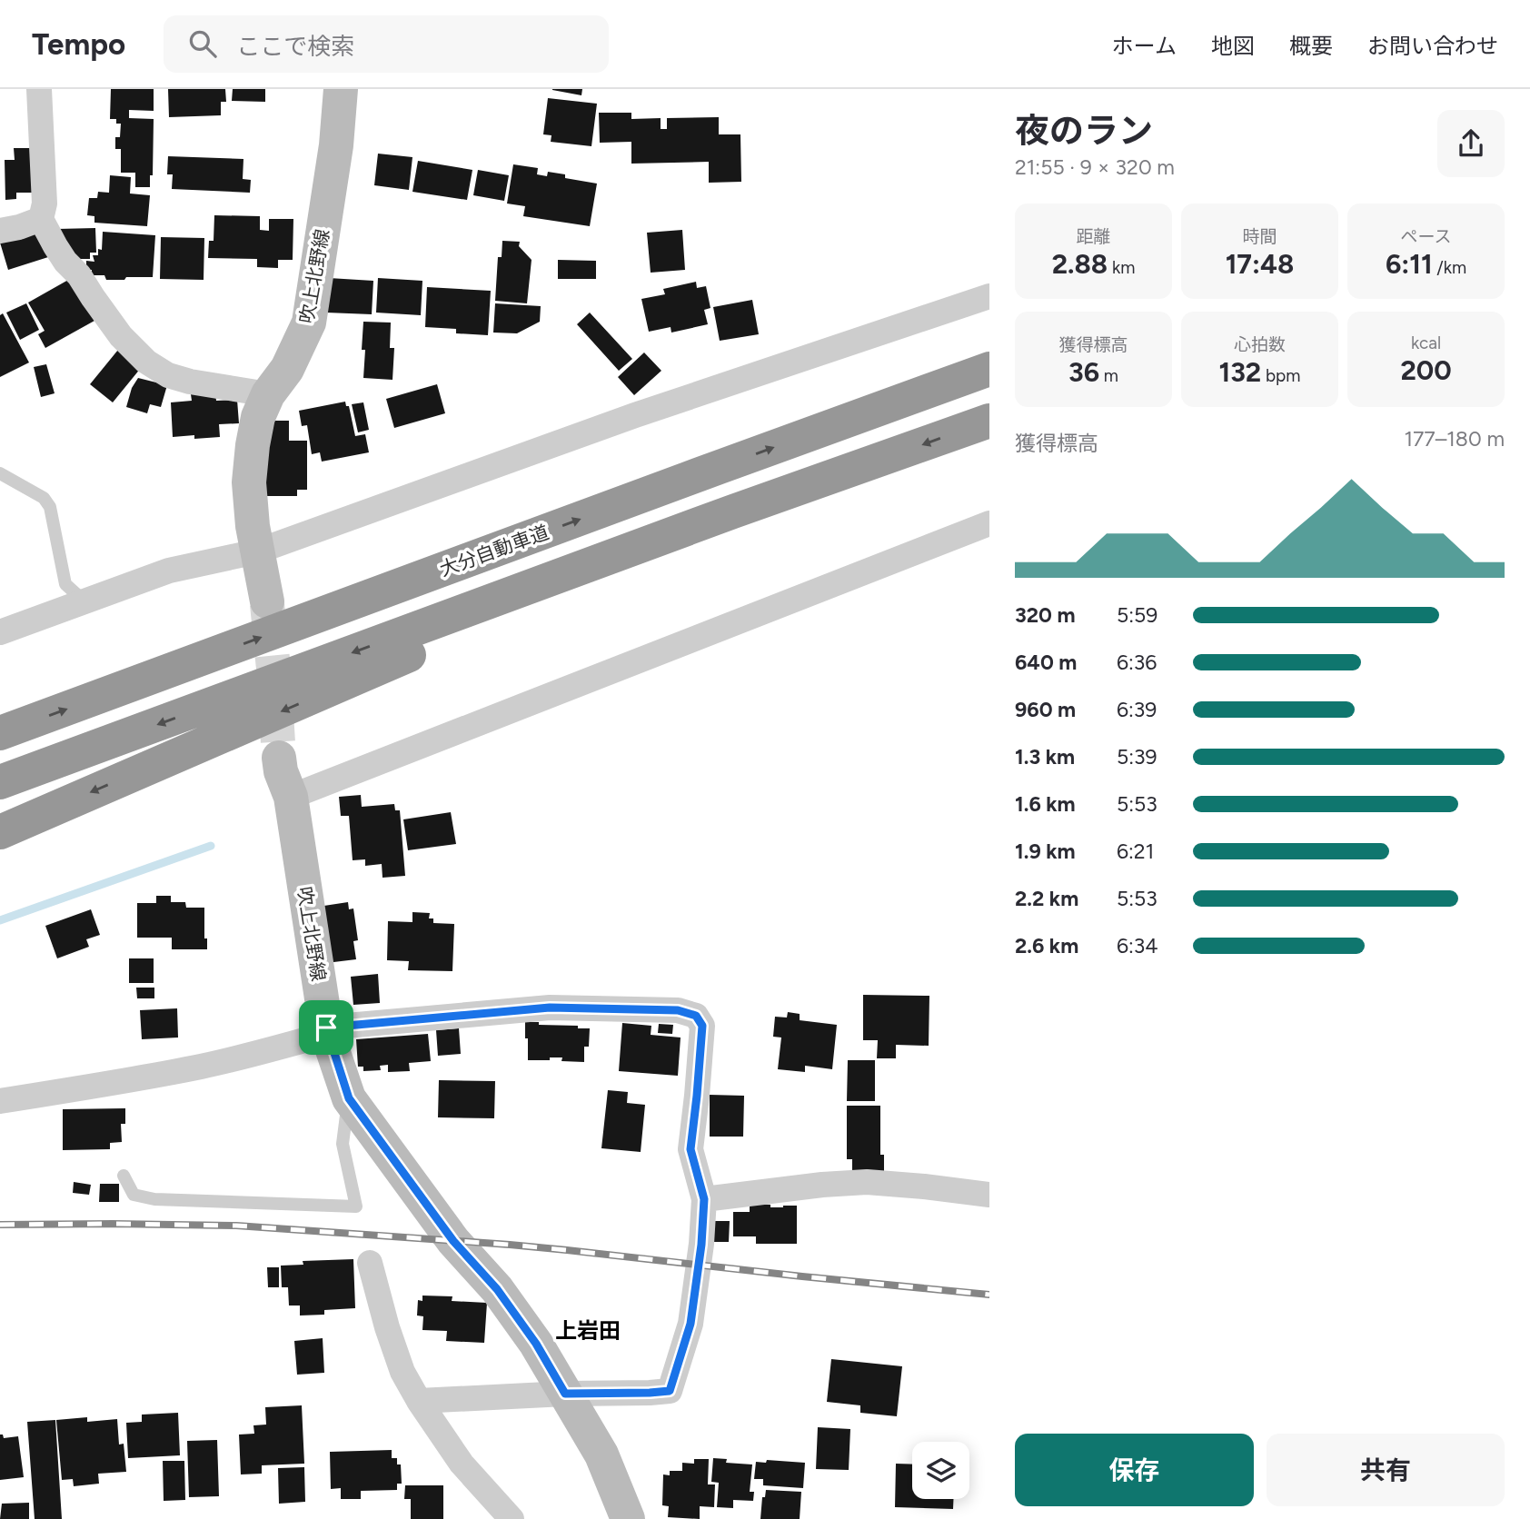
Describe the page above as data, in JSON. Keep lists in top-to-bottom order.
{
  "streets": {
    "highway": ["大分自動車道"],
    "main road": ["吹上北野線"]
  },
  "districts": ["上岩田"],
  "page": {
    "header": "Tempo",
    "search": "ここで検索",
    "nav": [
      "ホーム",
      "地図",
      "概要",
      "お問い合わせ"
    ],
    "heading": ["夜のラン", "21:55 · 9 × 320 m"],
    "stats": [
      ["距離", "2.88 km"],
      ["時間", "17:48"],
      ["ペース", "6:11 /km"],
      ["獲得標高", "36 m"],
      ["心拍数", "132 bpm"],
      ["kcal", "200"]
    ],
    "chart": ["獲得標高", "177–180 m"],
    "list": [
      {
        "name": "320 m",
        "note": "5:59"
      },
      {
        "name": "640 m",
        "note": "6:36"
      },
      {
        "name": "960 m",
        "note": "6:39"
      },
      {
        "name": "1.3 km",
        "note": "5:39"
      },
      {
        "name": "1.6 km",
        "note": "5:53"
      },
      {
        "name": "1.9 km",
        "note": "6:21"
      },
      {
        "name": "2.2 km",
        "note": "5:53"
      },
      {
        "name": "2.6 km",
        "note": "6:34"
      }
    ],
    "buttons": ["保存", "共有"]
  }
}
